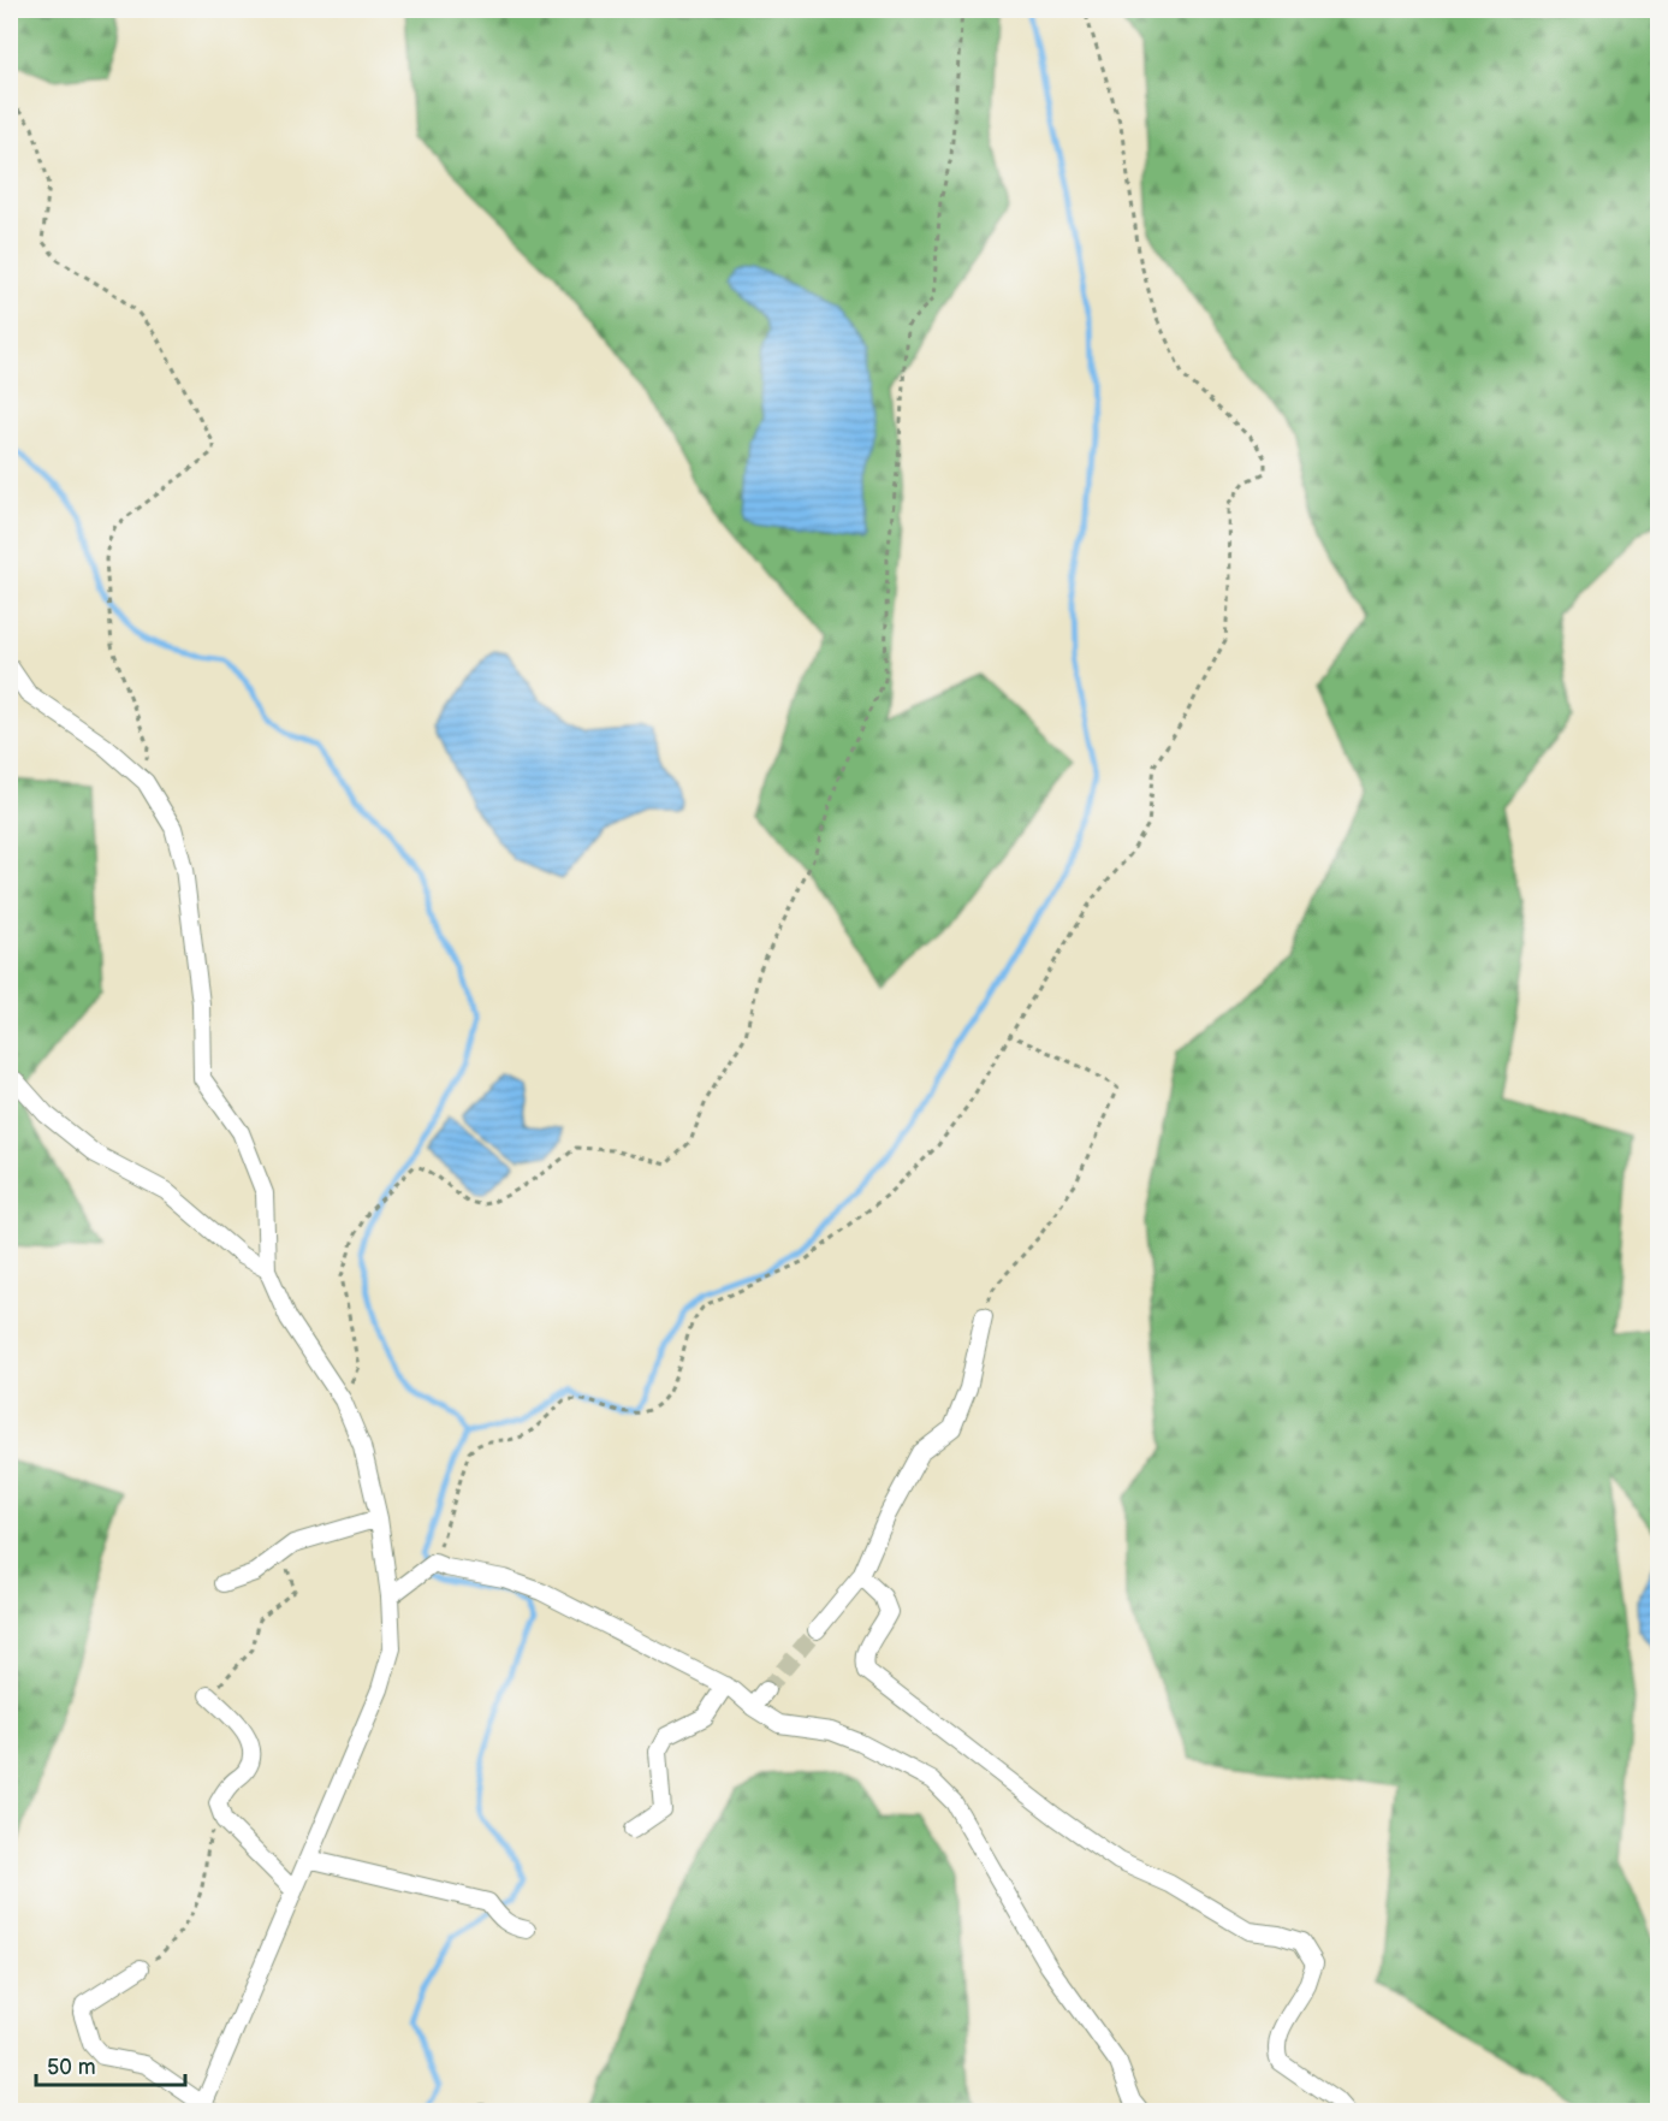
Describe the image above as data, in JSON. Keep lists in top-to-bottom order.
{
  "scale_bar": "50 m"
}
